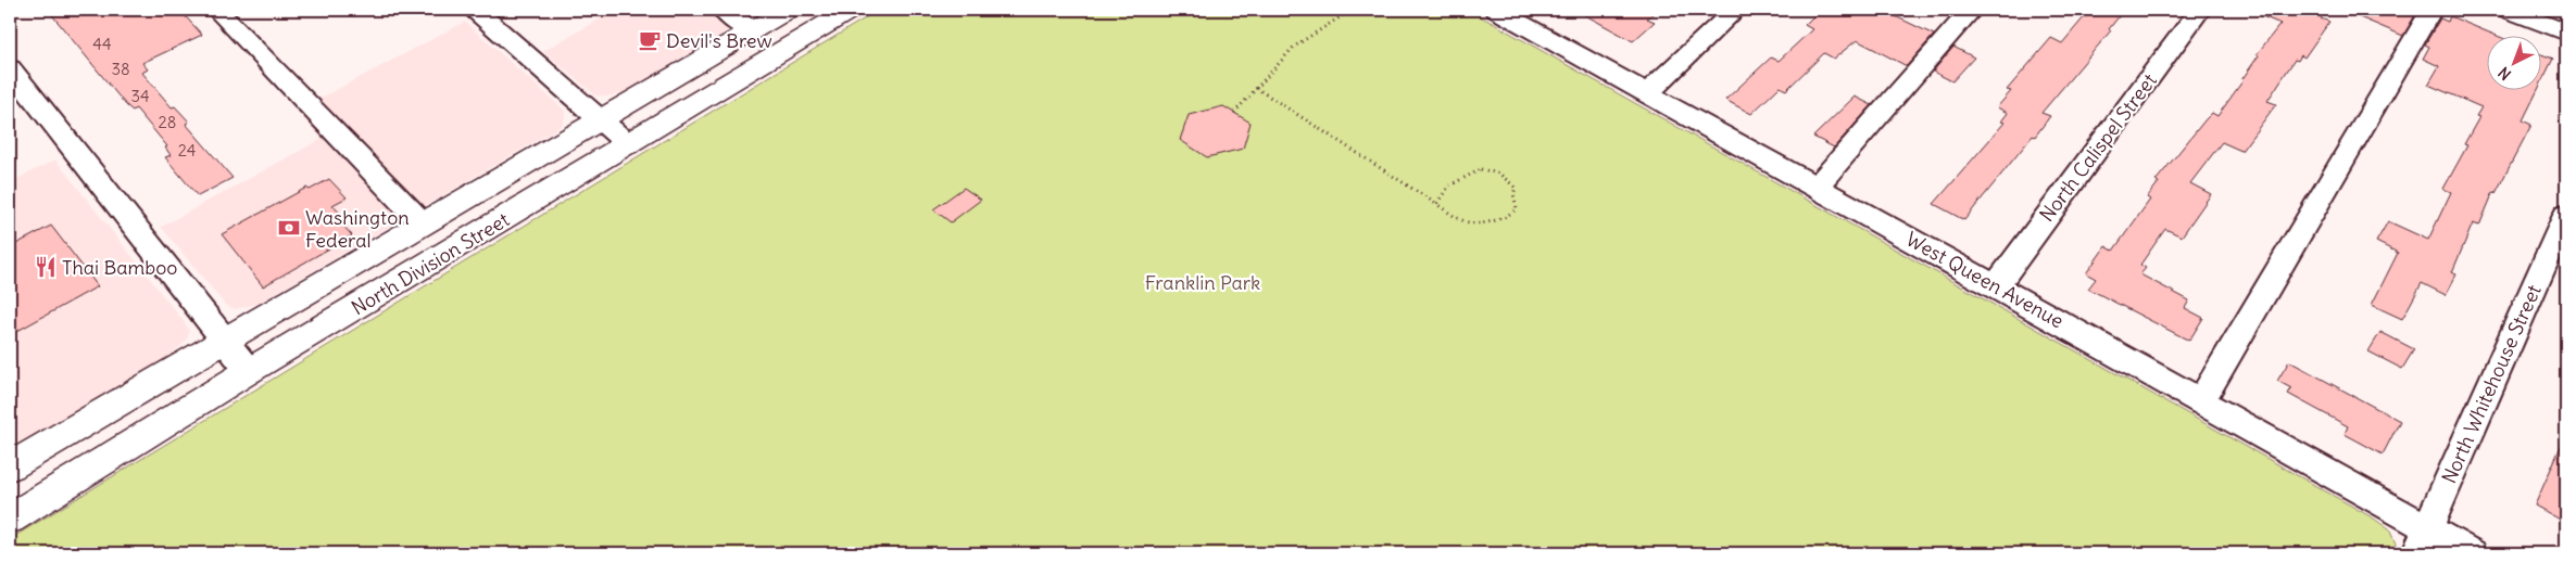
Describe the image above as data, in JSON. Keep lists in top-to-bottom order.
{
  "streets": {
    "main road": ["North Division Street"],
    "street": ["North Calispel Street", "West Queen Avenue", "North Whitehouse Street"]
  },
  "crossings": [
    ["North Calispel Street", "West Queen Avenue"],
    ["West Queen Avenue", "North Whitehouse Street"]
  ],
  "parks": ["Franklin Park"],
  "places": {
    "cafe": ["Devil's Brew"],
    "bank": ["Washington Federal"],
    "restaurant": ["Thai Bamboo"]
  },
  "house_numbers": [
    "44",
    "38",
    "34",
    "28",
    "24"
  ],
  "north": "bottom left"
}
